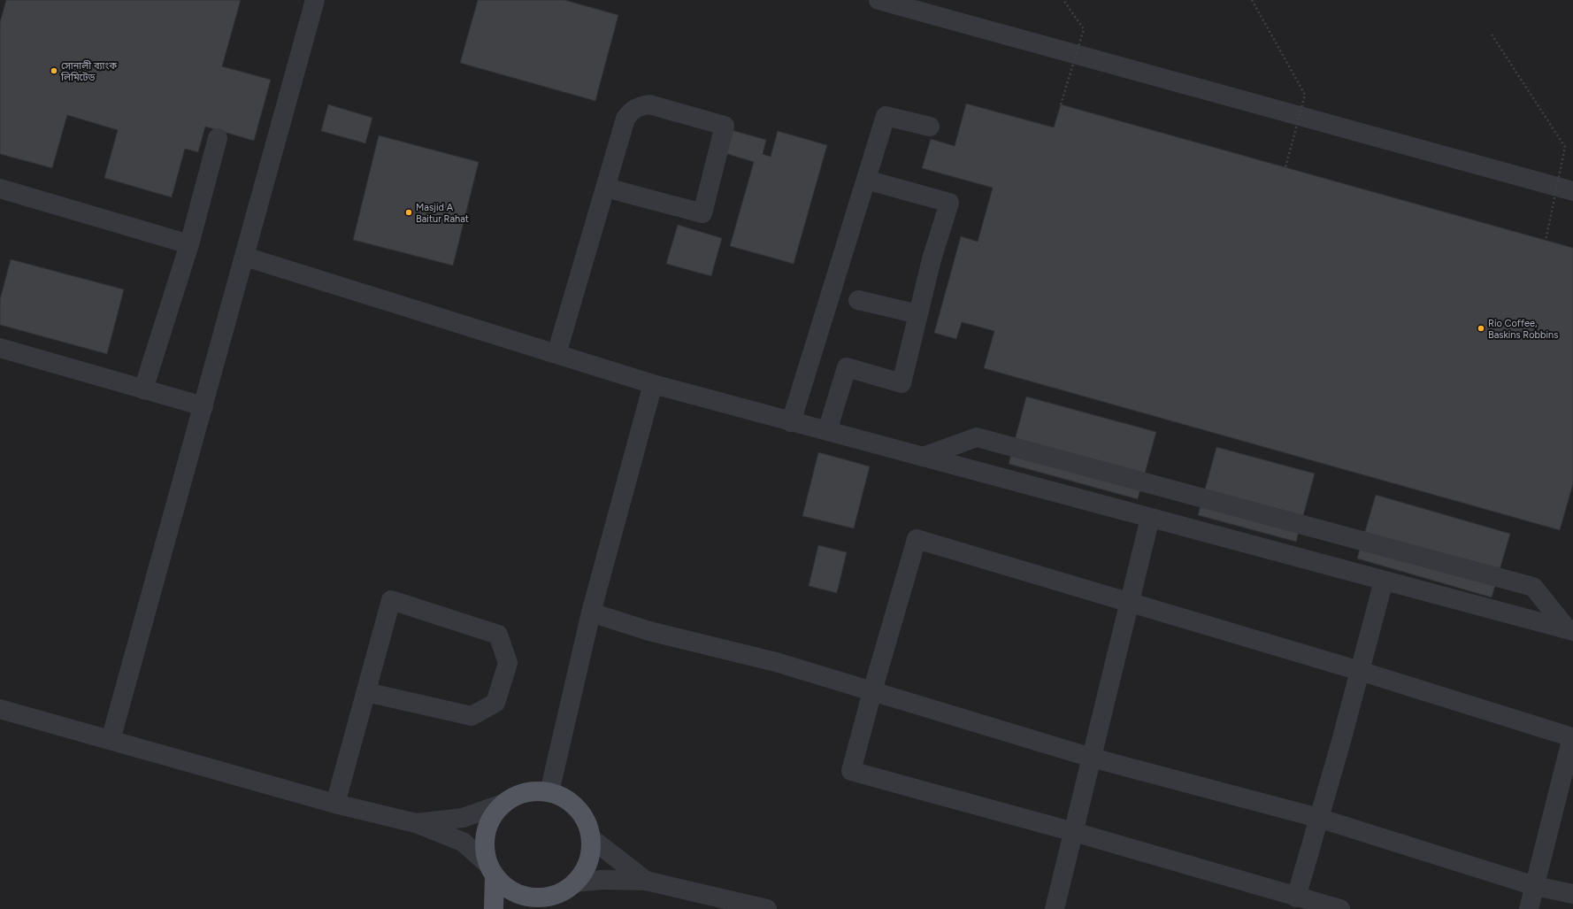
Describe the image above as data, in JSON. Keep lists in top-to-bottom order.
{
  "places": ["সোনালী ব্যাংক লিমিটেড", "Masjid A Baitur Rahat", "Rio Coffee, Baskins Robbins"]
}
